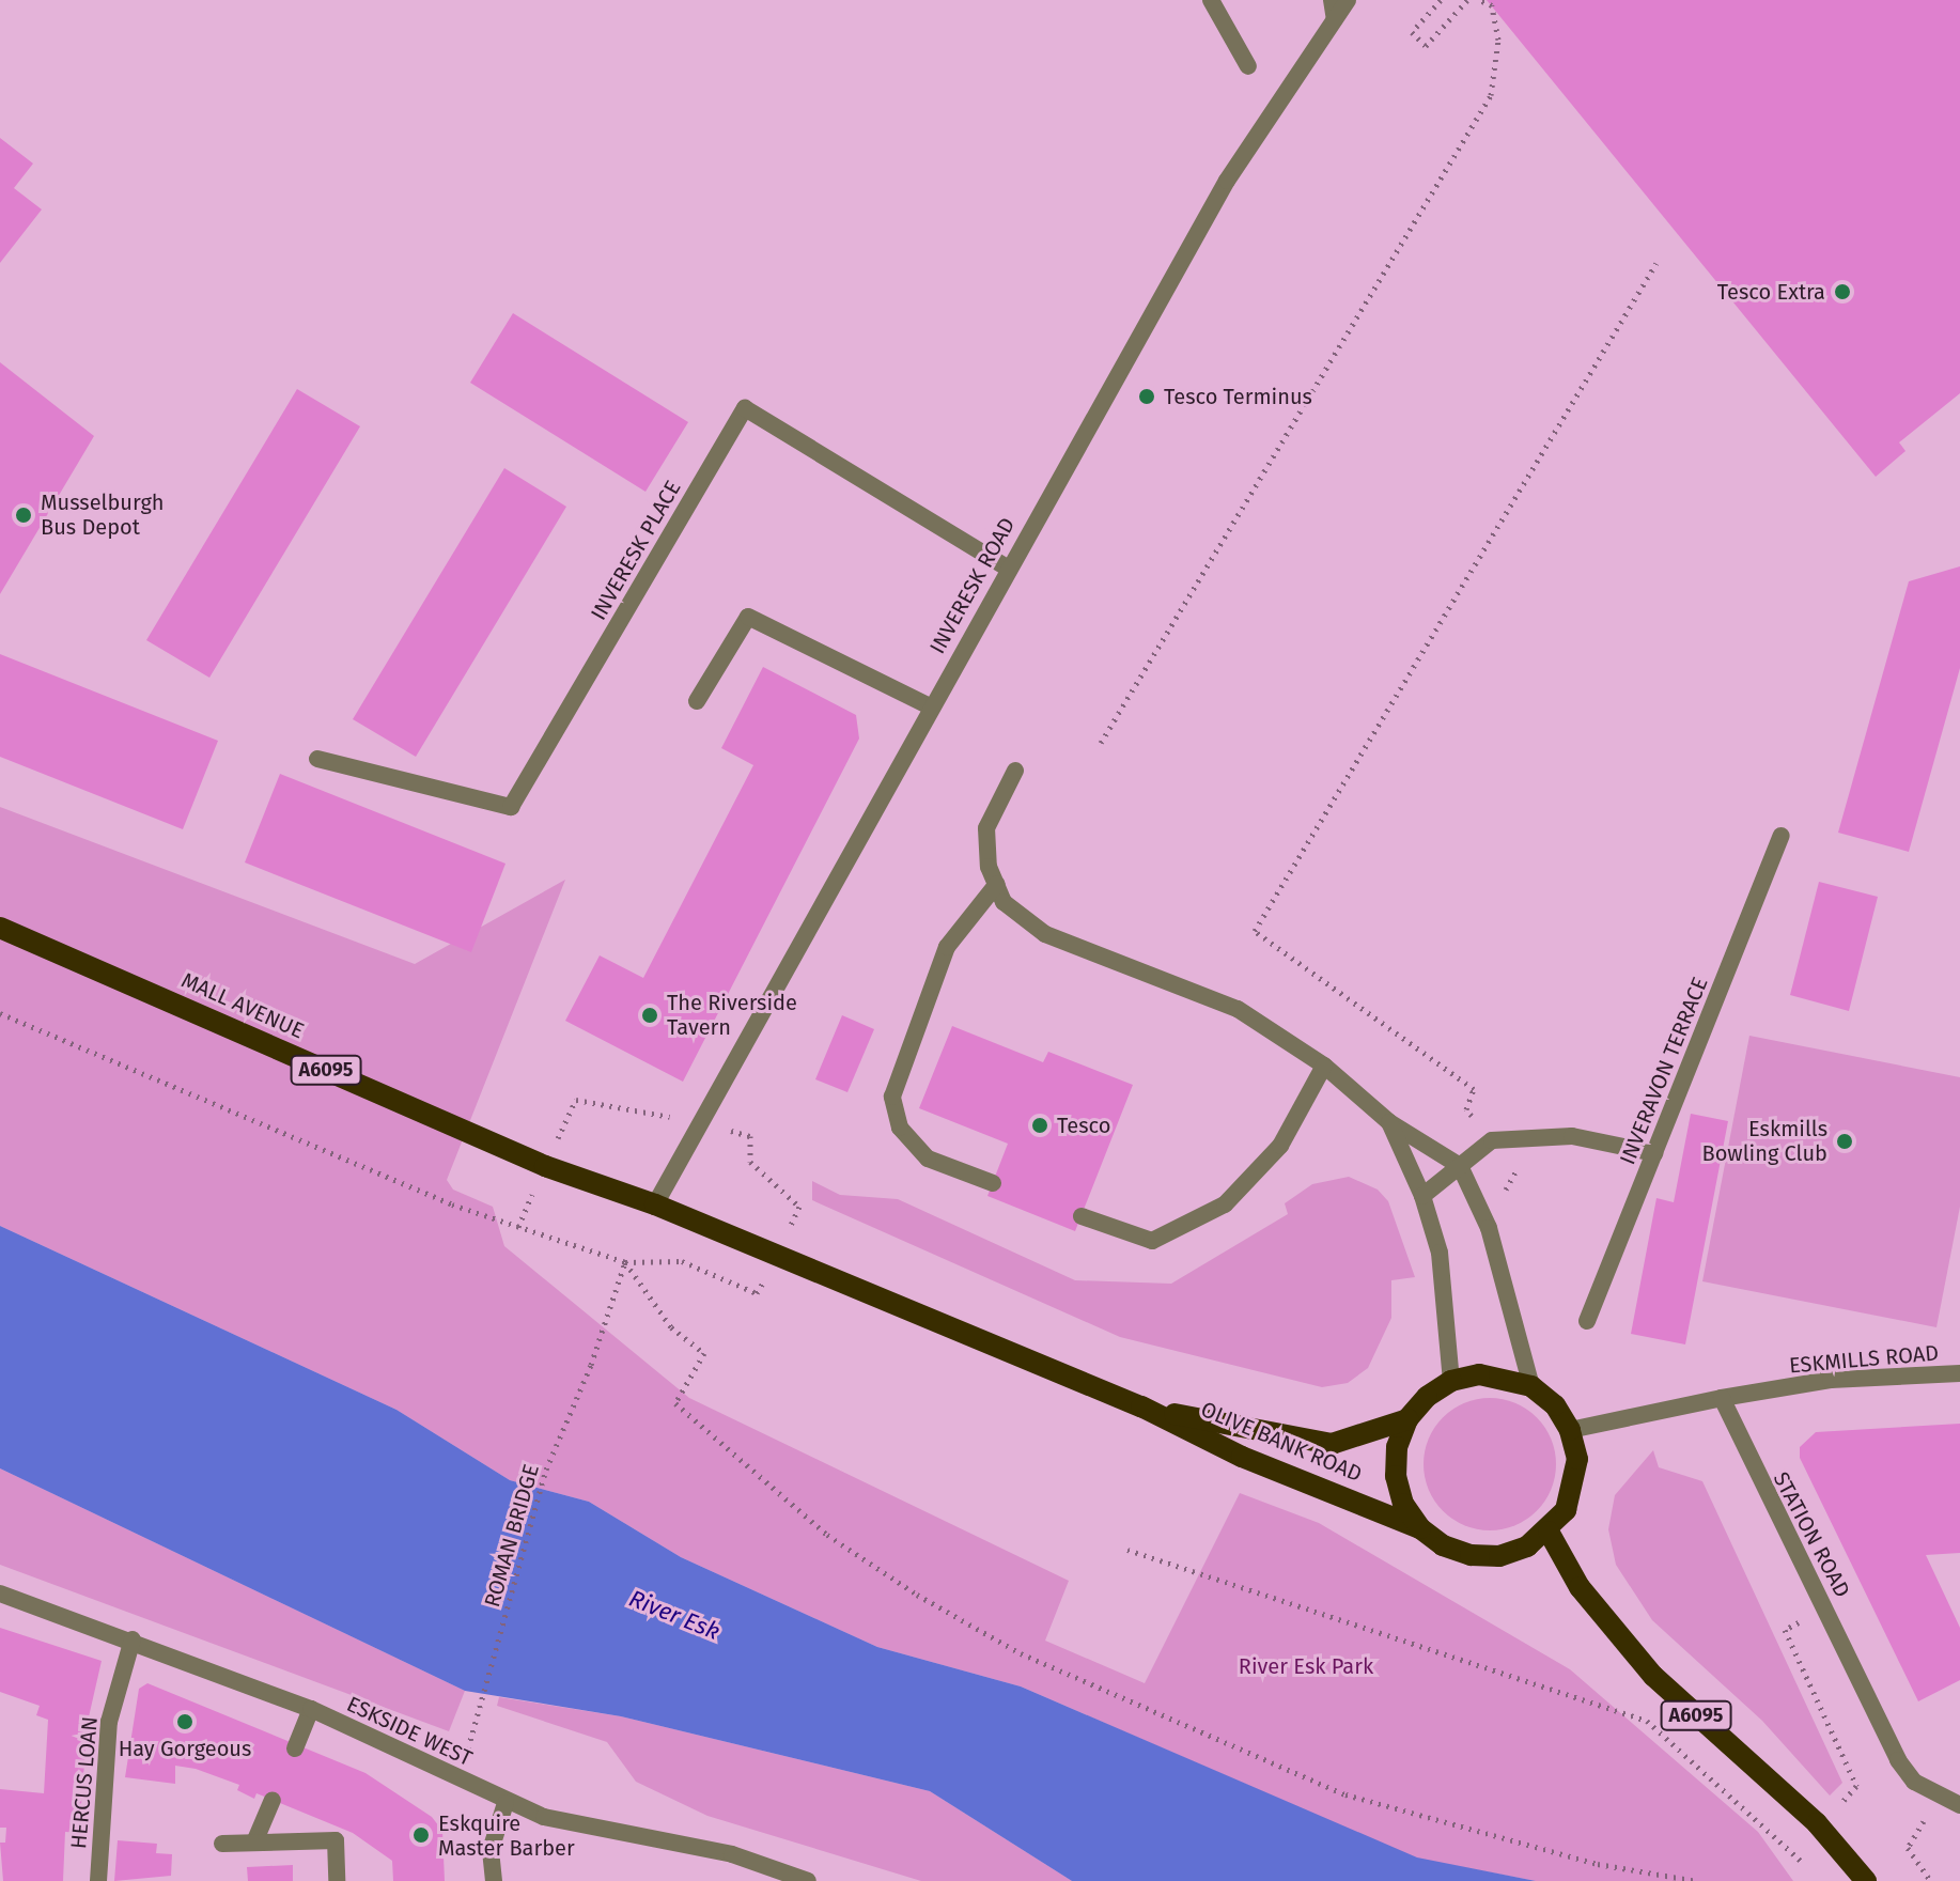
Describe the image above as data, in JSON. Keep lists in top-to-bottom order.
{
  "streets": {
    "main road": ["MALL AVENUE", "A6095", "OLIVE BANK ROAD"],
    "street": [
      "INVERESK PLACE",
      "INVERESK ROAD",
      "INVERAVON TERRACE",
      "ESKMILLS ROAD",
      "STATION ROAD",
      "ESKSIDE WEST",
      "HERCUS LOAN"
    ],
    "path": ["ROMAN BRIDGE"]
  },
  "crossings": [
    ["INVERESK PLACE", "INVERESK ROAD"],
    ["INVERESK ROAD", "MALL AVENUE"],
    ["INVERESK ROAD", "A6095"],
    ["MALL AVENUE", "A6095"],
    ["A6095", "OLIVE BANK ROAD"],
    ["ESKMILLS ROAD", "STATION ROAD"],
    ["ESKSIDE WEST", "HERCUS LOAN"]
  ],
  "water": ["River Esk"],
  "parks": ["River Esk Park"],
  "places": [
    "Tesco Extra",
    "Tesco Terminus",
    "Musselburgh Bus Depot",
    "The Riverside Tavern",
    "Tesco",
    "Eskmills Bowling Club",
    "Hay Gorgeous",
    "Eskquire Master Barber"
  ]
}
